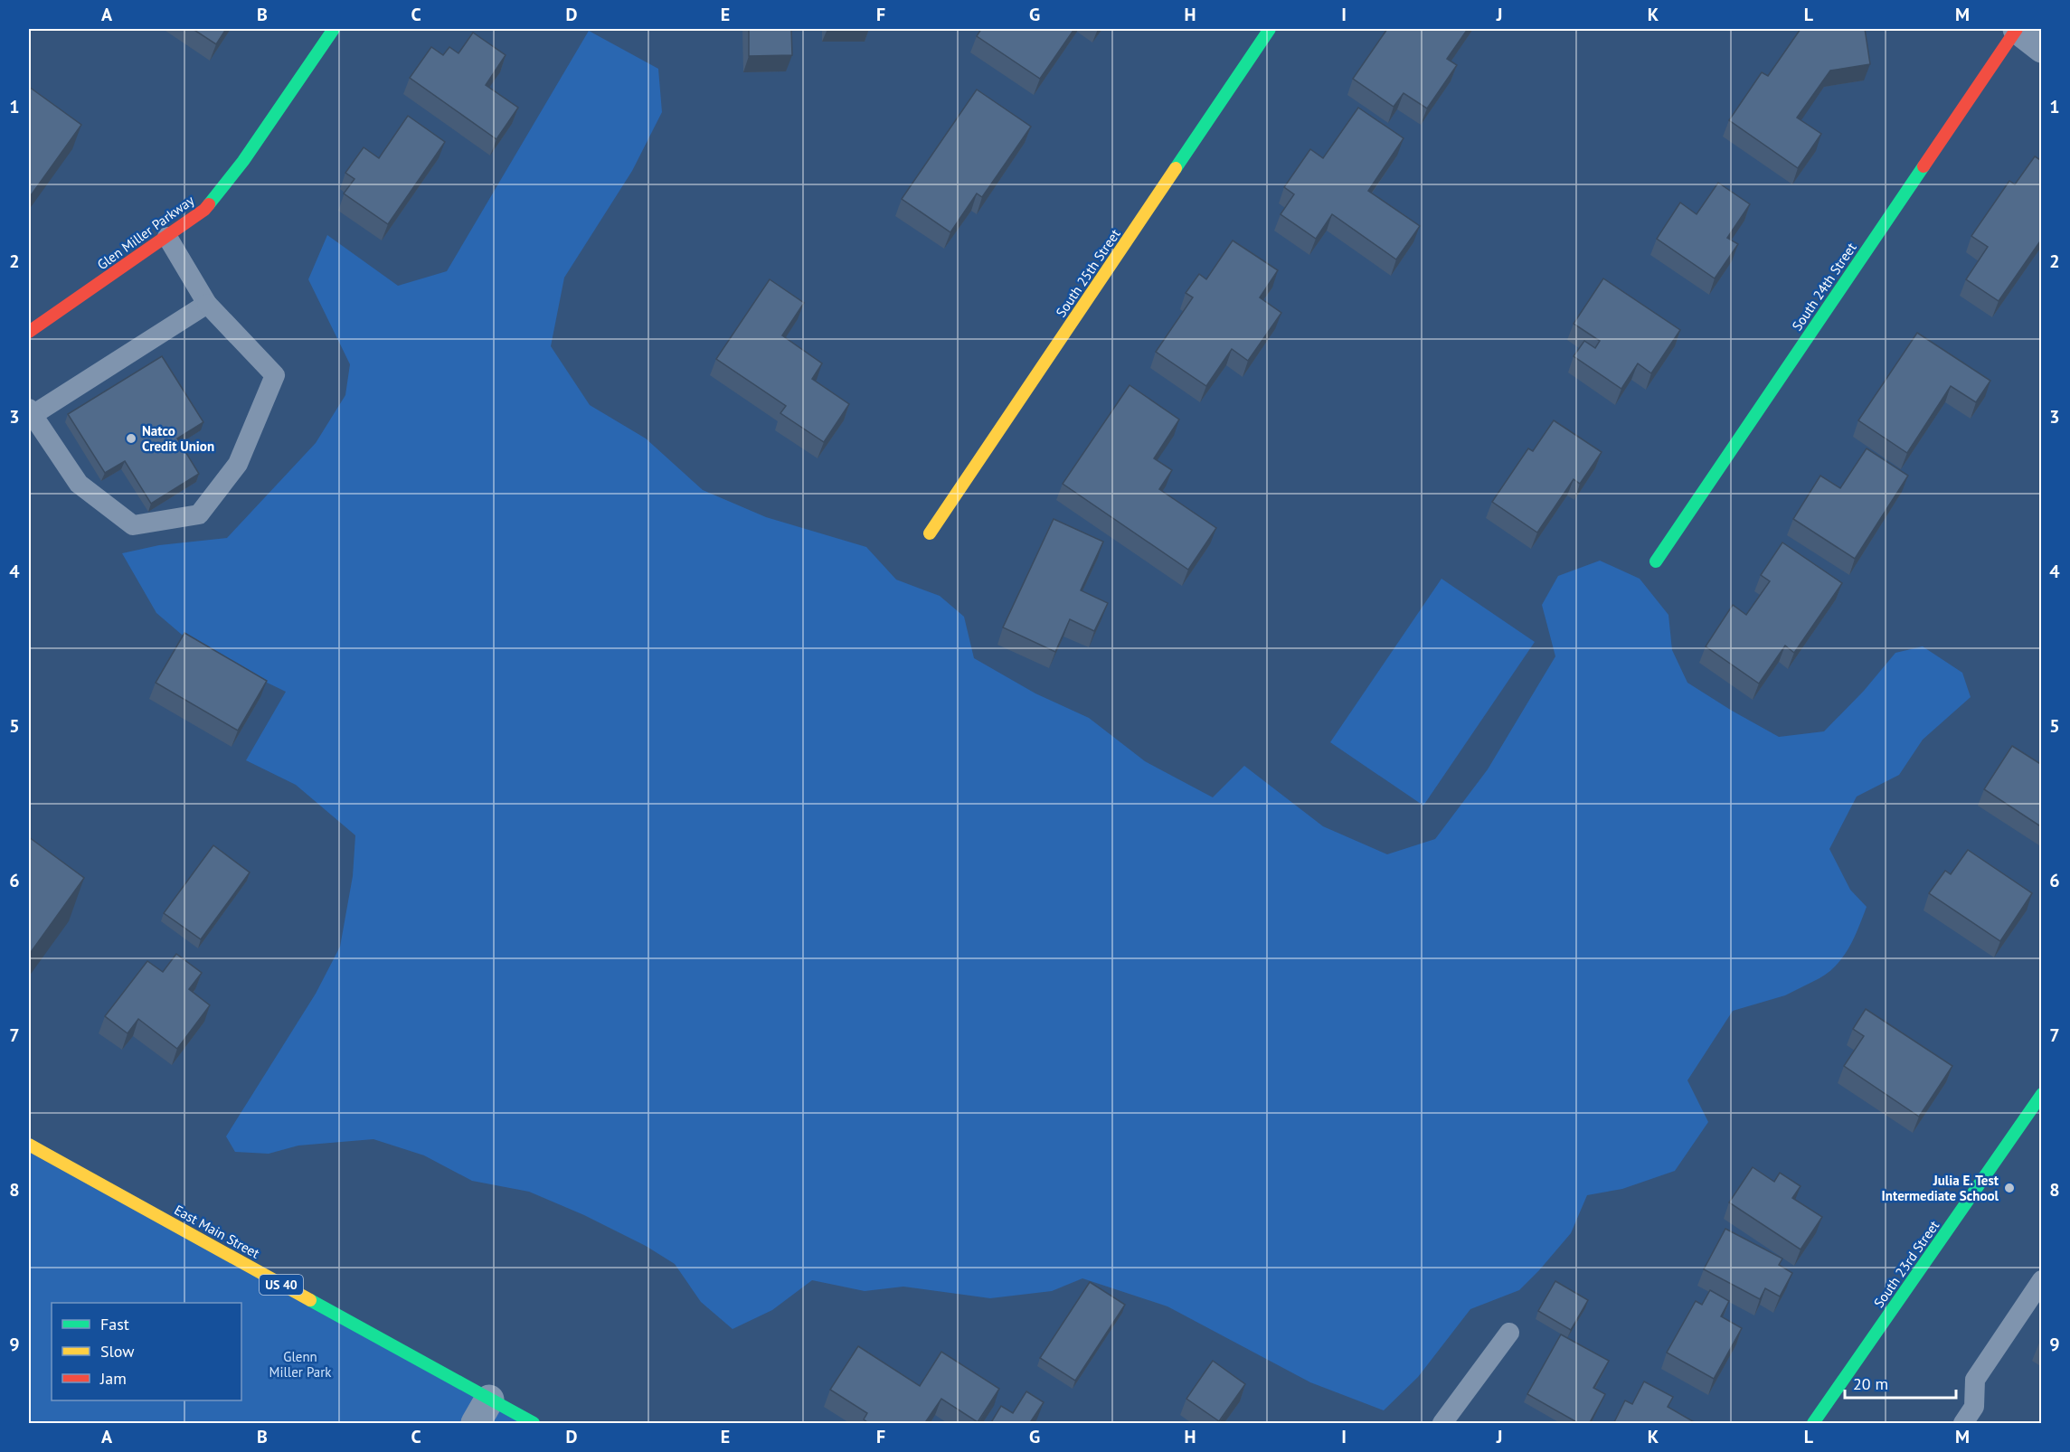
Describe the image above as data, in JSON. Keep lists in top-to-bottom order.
{
  "streets": {
    "street": [
      "Glen Miller Parkway",
      "South 25th Street",
      "South 24th Street",
      "East Main Street",
      "South 23rd Street",
      "US 40"
    ]
  },
  "parks": ["Glenn Miller Park"],
  "places": ["Natco Credit Union", "Julia E. Test Intermediate School"],
  "legend": ["Fast", "Slow", "Jam"],
  "scale_bar": "20 m",
  "grid": {
    "columns": [
      "A",
      "B",
      "C",
      "D",
      "E",
      "F",
      "G",
      "H",
      "I",
      "J",
      "K",
      "L",
      "M"
    ],
    "rows": [
      "1",
      "2",
      "3",
      "4",
      "5",
      "6",
      "7",
      "8",
      "9"
    ]
  }
}
